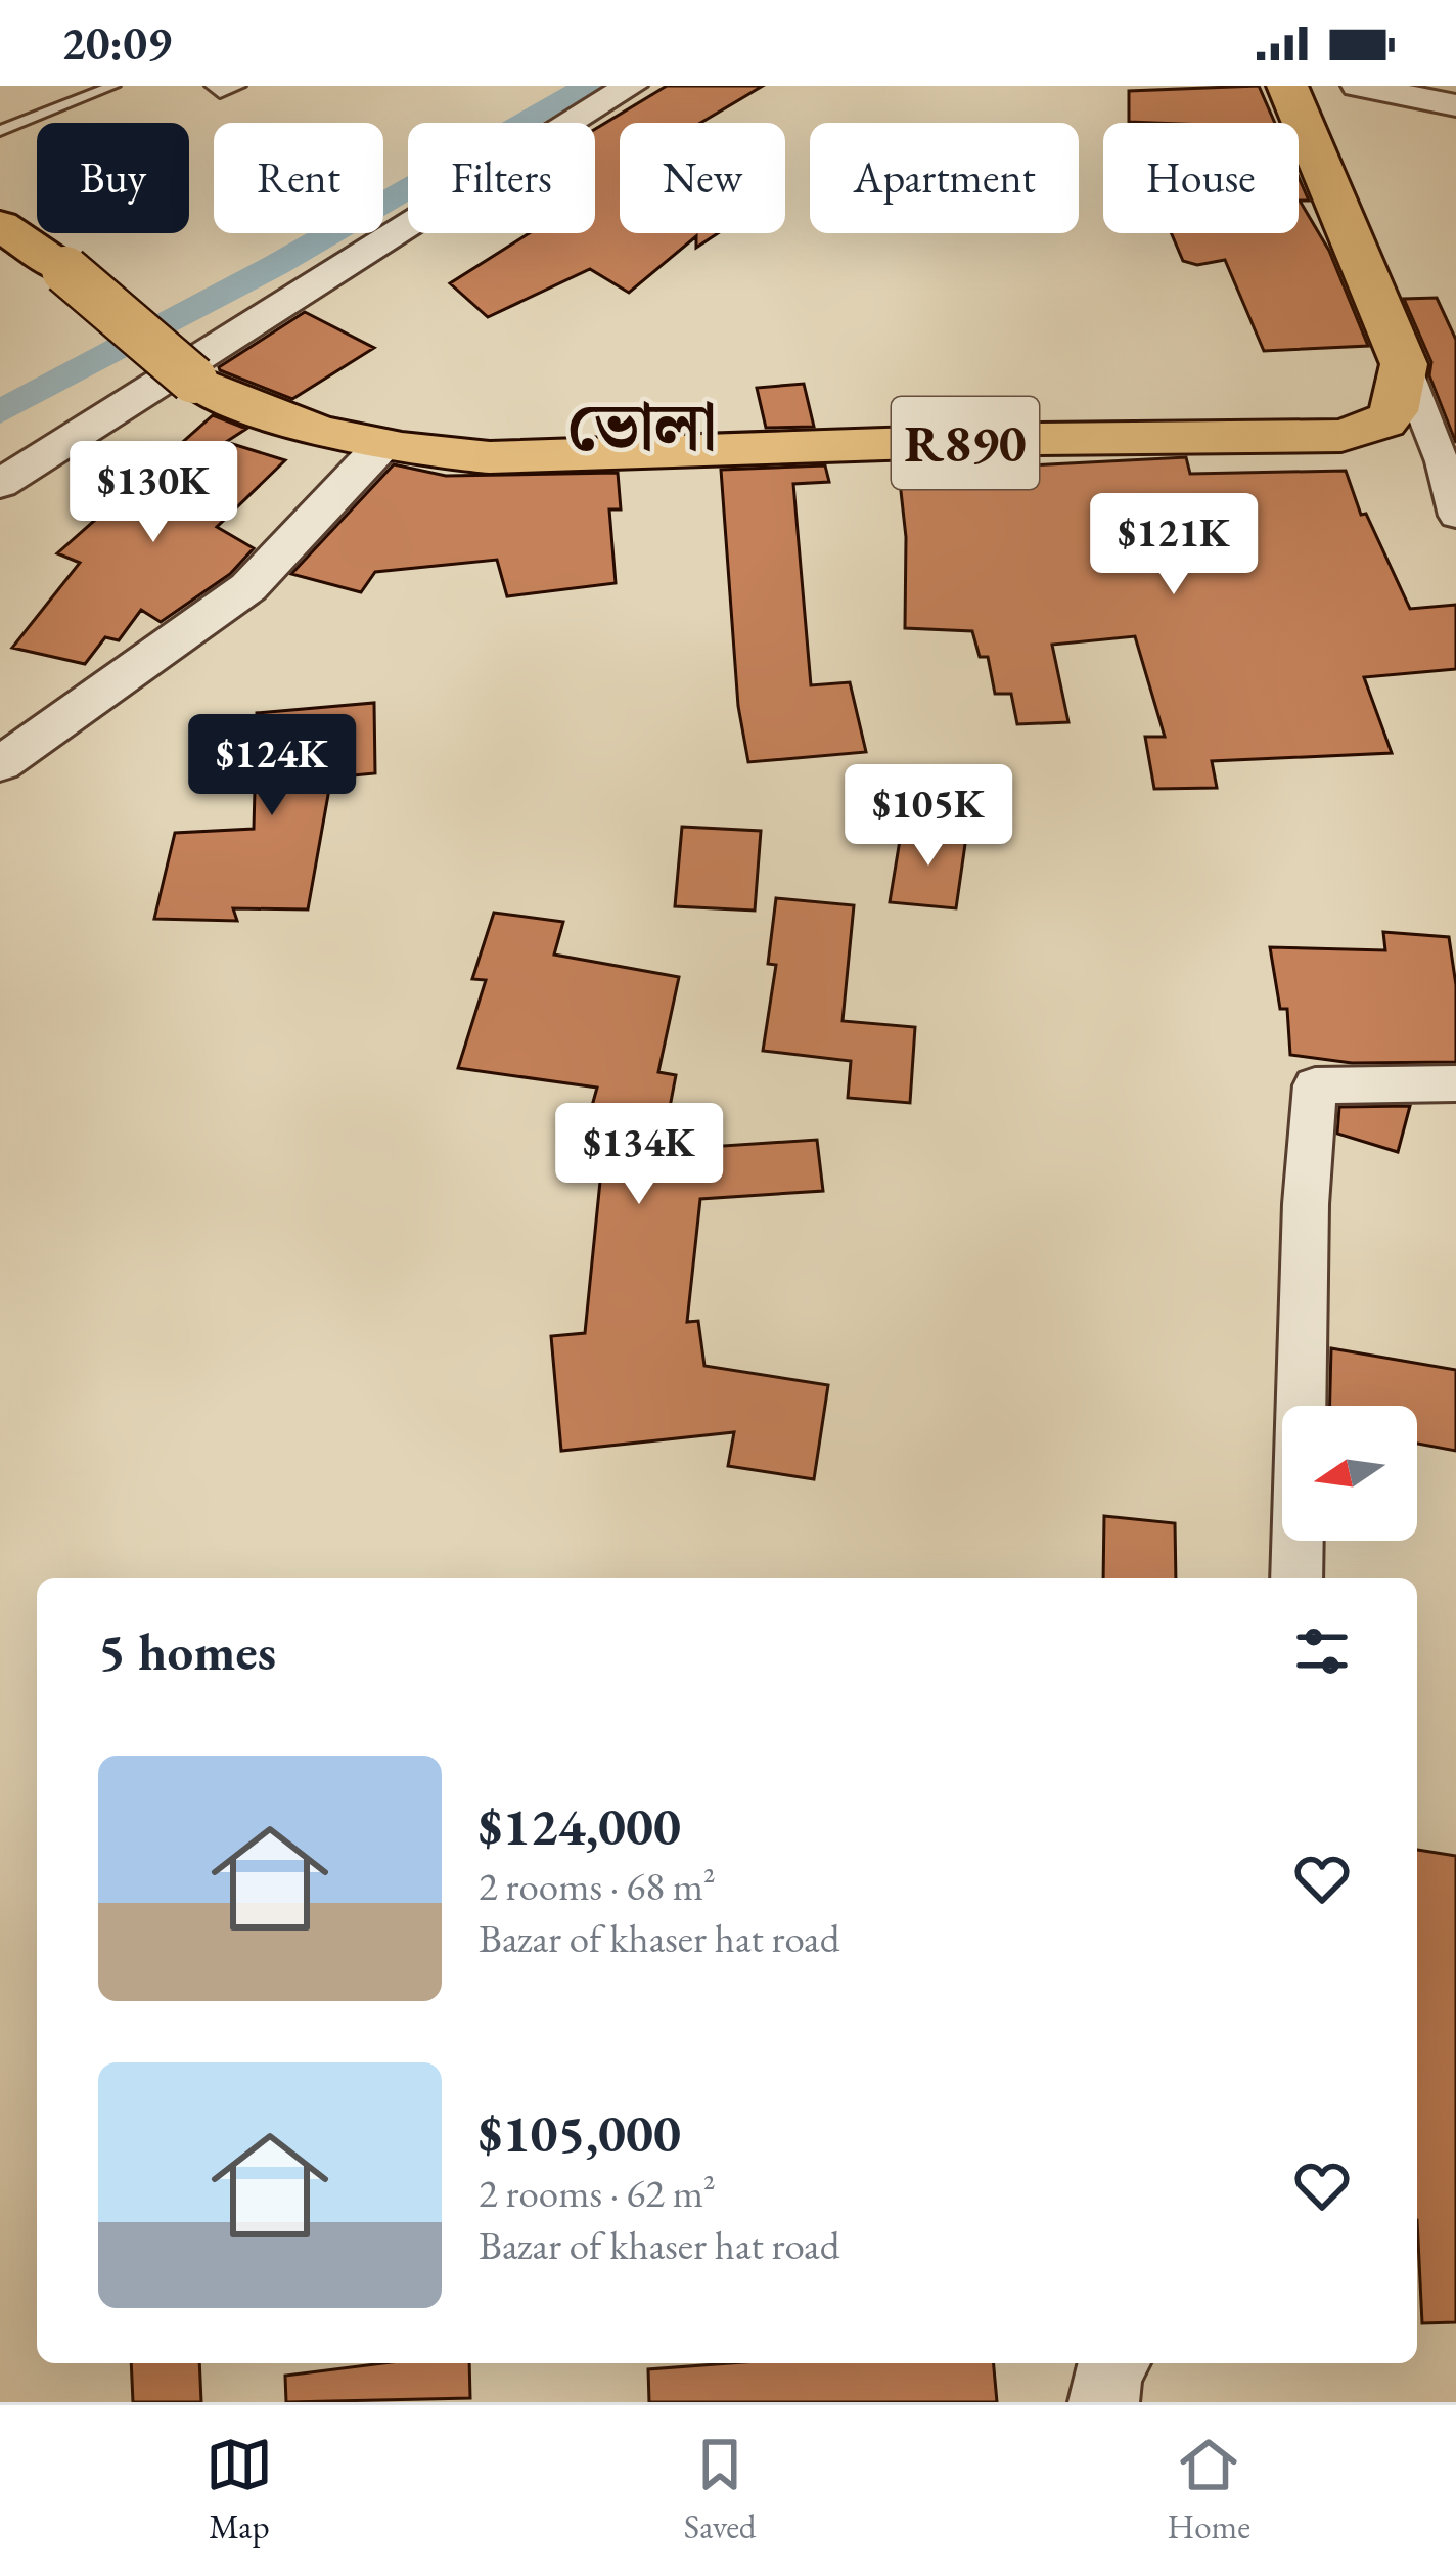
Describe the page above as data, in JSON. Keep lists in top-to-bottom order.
{
  "streets": {
    "main road": ["R890"]
  },
  "districts": ["ভোলা"],
  "north": "left",
  "page": {
    "status": "20:09",
    "chip": [
      "Buy",
      "Rent",
      "Filters",
      "New",
      "Apartment",
      "House"
    ],
    "price": [
      "$130K",
      "$121K",
      "$124K",
      "$105K",
      "$134K"
    ],
    "heading": "5 homes",
    "list": [
      {
        "name": "$124,000",
        "note": "2 rooms · 68 m² · Bazar of khaser hat road"
      },
      {
        "name": "$105,000",
        "note": "2 rooms · 62 m² · Bazar of khaser hat road"
      }
    ],
    "tabs": ["Map", "Saved", "Home"]
  }
}
